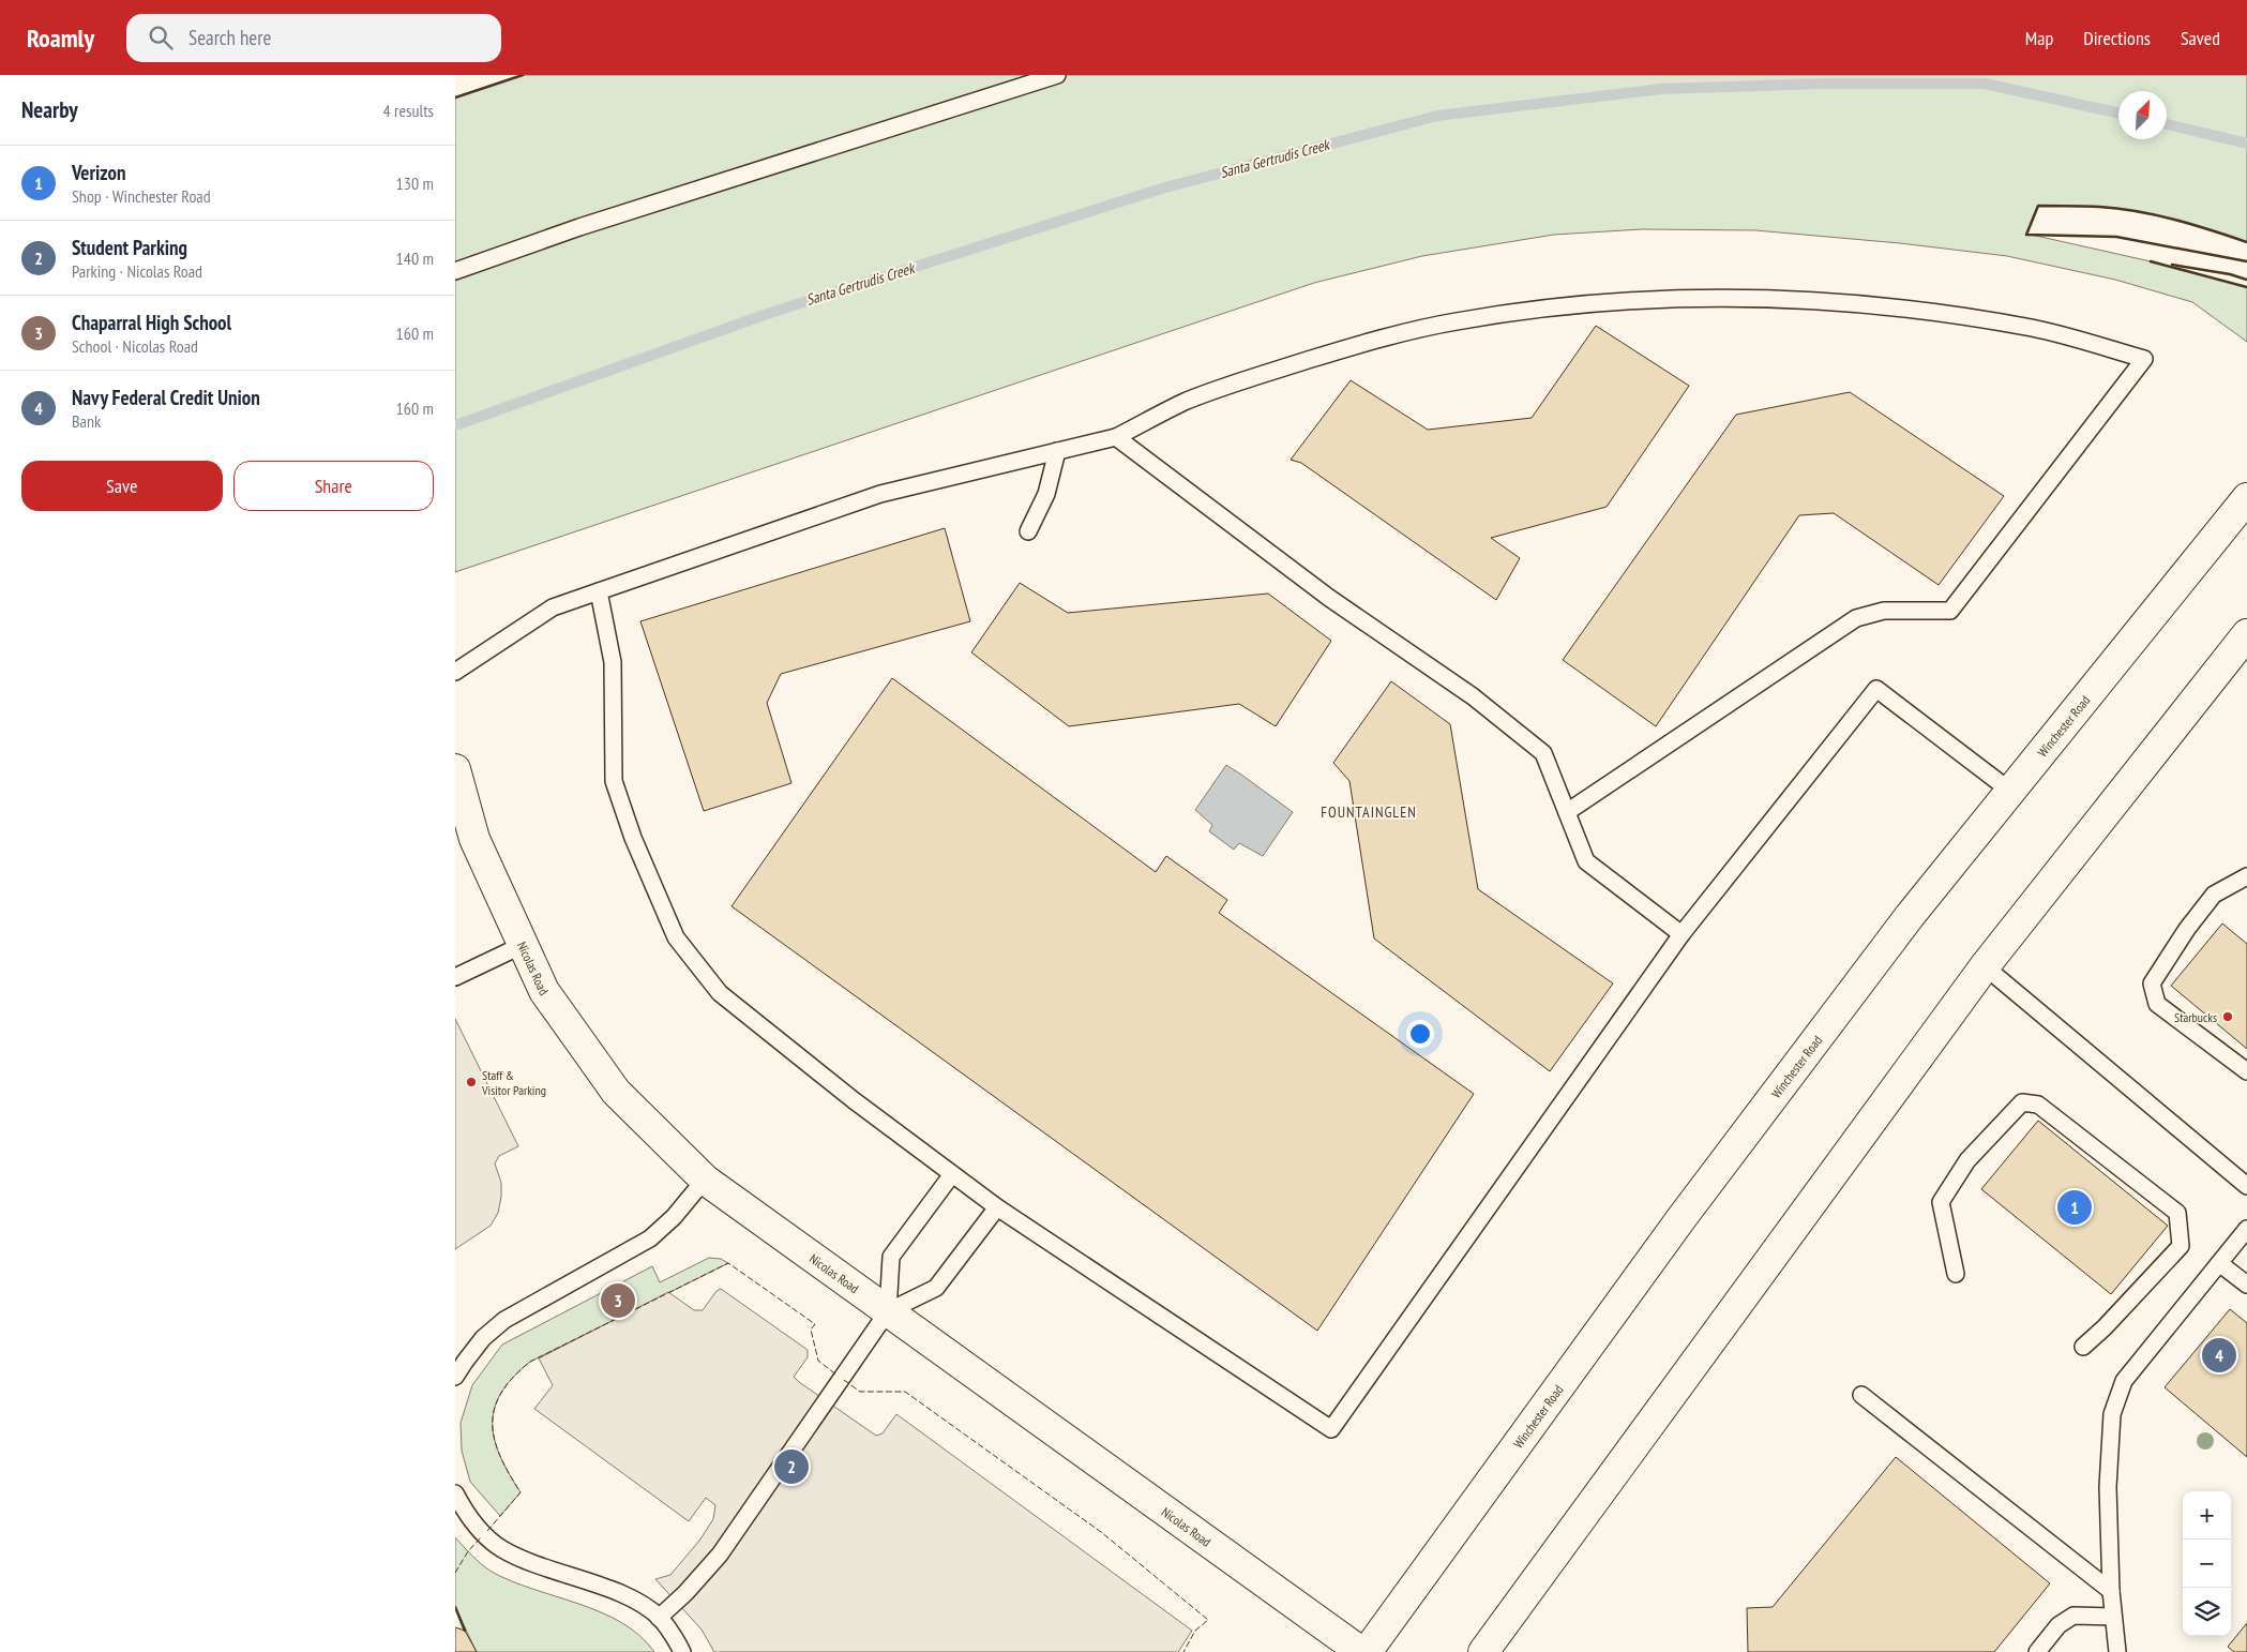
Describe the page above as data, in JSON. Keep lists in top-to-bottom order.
{
  "streets": {
    "main road": ["Winchester Road", "Nicolas Road"]
  },
  "districts": ["FOUNTAINGLEN"],
  "water": ["Santa Gertrudis Creek"],
  "places": ["Starbucks", "Staff & Visitor Parking"],
  "north": "top right",
  "page": {
    "header": "Roamly",
    "search": "Search here",
    "nav": ["Map", "Directions", "Saved"],
    "heading": ["Nearby", "4 results"],
    "list": [
      {
        "mark": "1",
        "name": "Verizon",
        "note": "Shop · Winchester Road",
        "value": "130 m"
      },
      {
        "mark": "2",
        "name": "Student Parking",
        "note": "Parking · Nicolas Road",
        "value": "140 m"
      },
      {
        "mark": "3",
        "name": "Chaparral High School",
        "note": "School · Nicolas Road",
        "value": "160 m"
      },
      {
        "mark": "4",
        "name": "Navy Federal Credit Union",
        "note": "Bank",
        "value": "160 m"
      }
    ],
    "buttons": ["Save", "Share"],
    "pins": [
      "1",
      "3",
      "4",
      "2"
    ],
    "map_buttons": ["+", "−"]
  }
}
